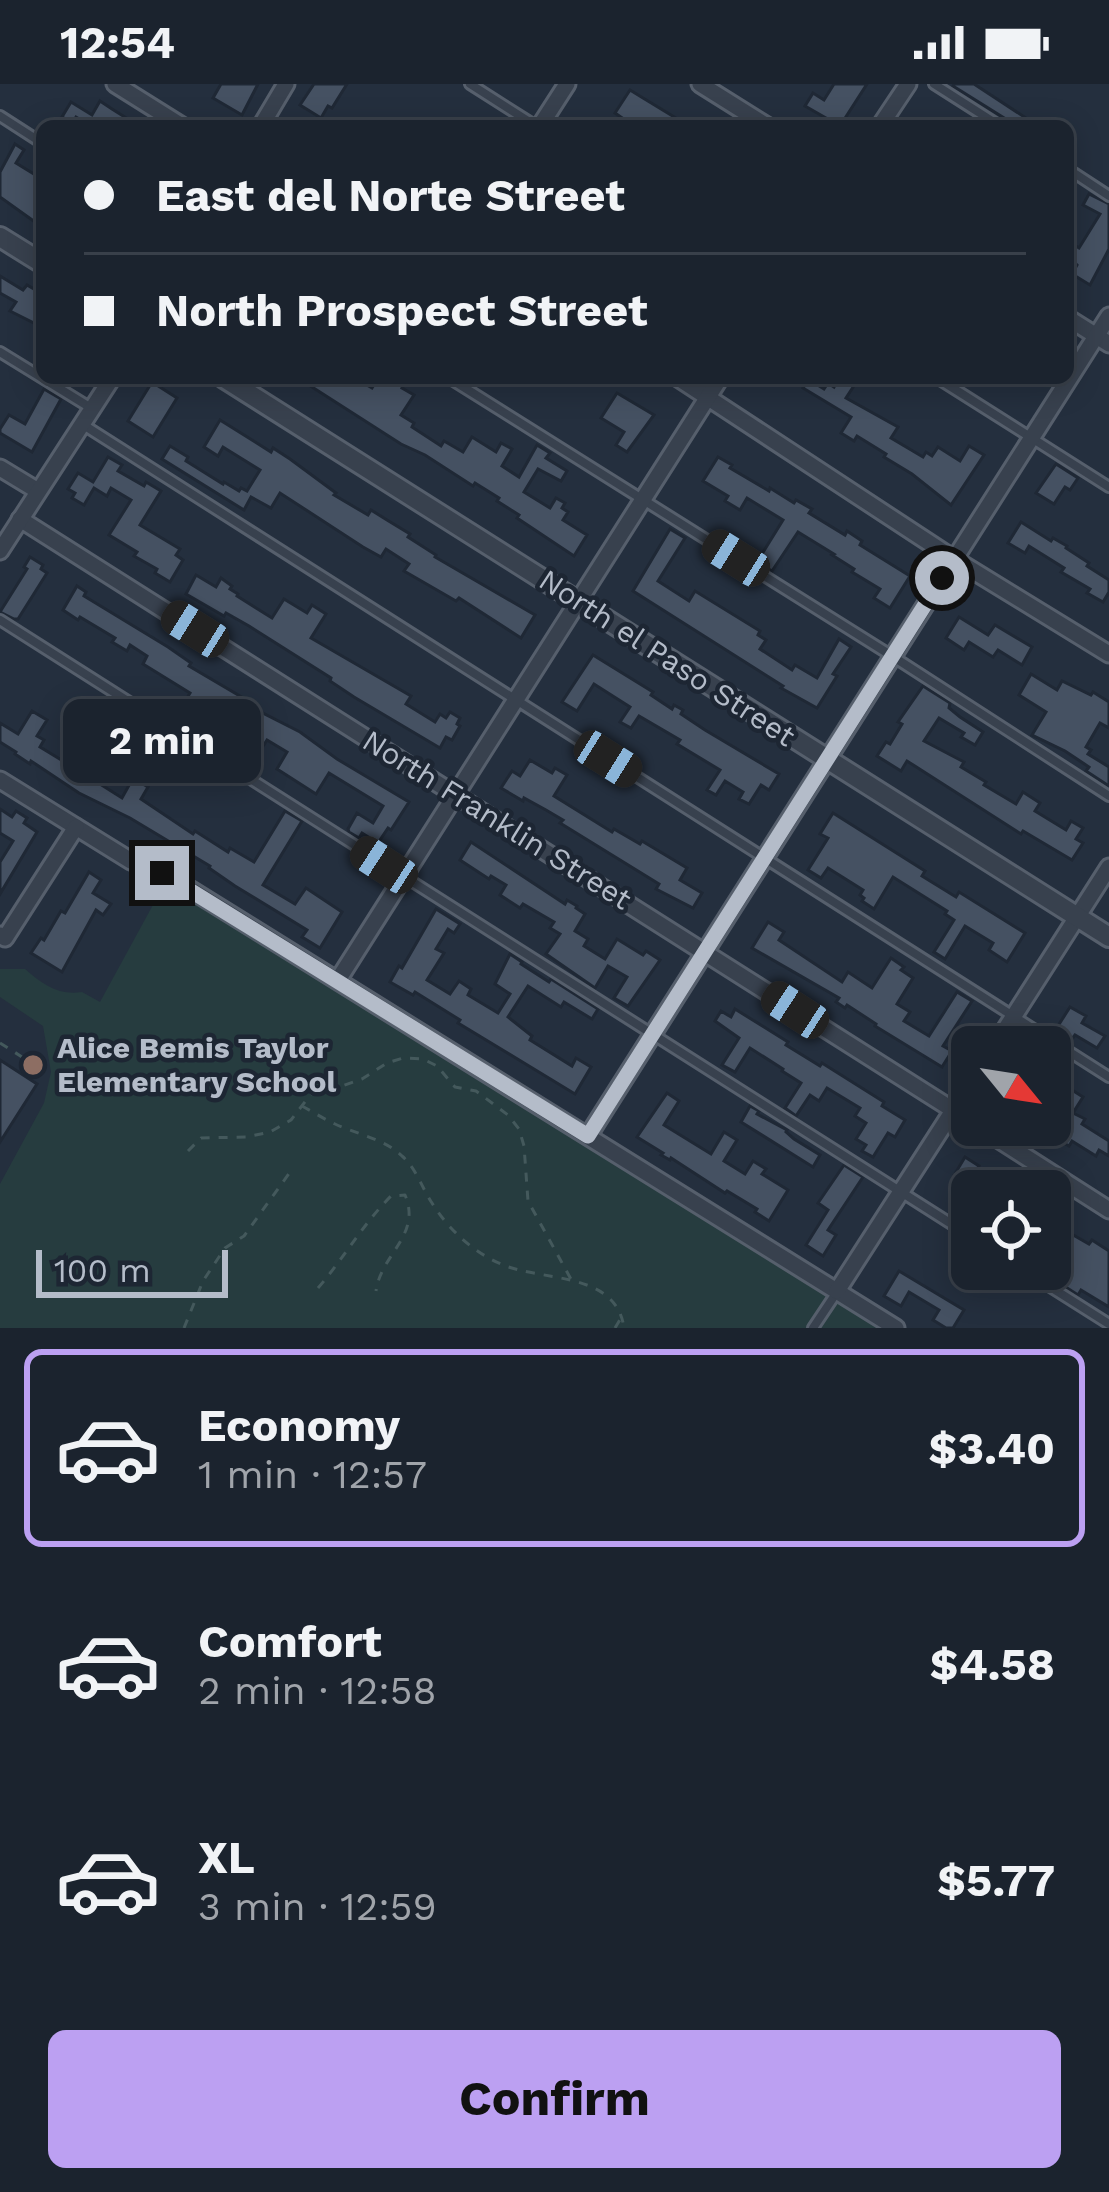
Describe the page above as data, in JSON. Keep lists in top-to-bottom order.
{
  "streets": {
    "street": ["North el Paso Street", "North Franklin Street"]
  },
  "places": ["Alice Bemis Taylor Elementary School"],
  "scale_bar": "100 m",
  "north": "bottom right",
  "page": {
    "status": "12:54",
    "banner": ["East del Norte Street", "North Prospect Street"],
    "bubble": "2 min",
    "scale": "100 m",
    "list": [
      {
        "name": "Economy",
        "note": "1 min · 12:57",
        "value": "$3.40"
      },
      {
        "name": "Comfort",
        "note": "2 min · 12:58",
        "value": "$4.58"
      },
      {
        "name": "XL",
        "note": "3 min · 12:59",
        "value": "$5.77"
      }
    ],
    "buttons": "Confirm"
  }
}
